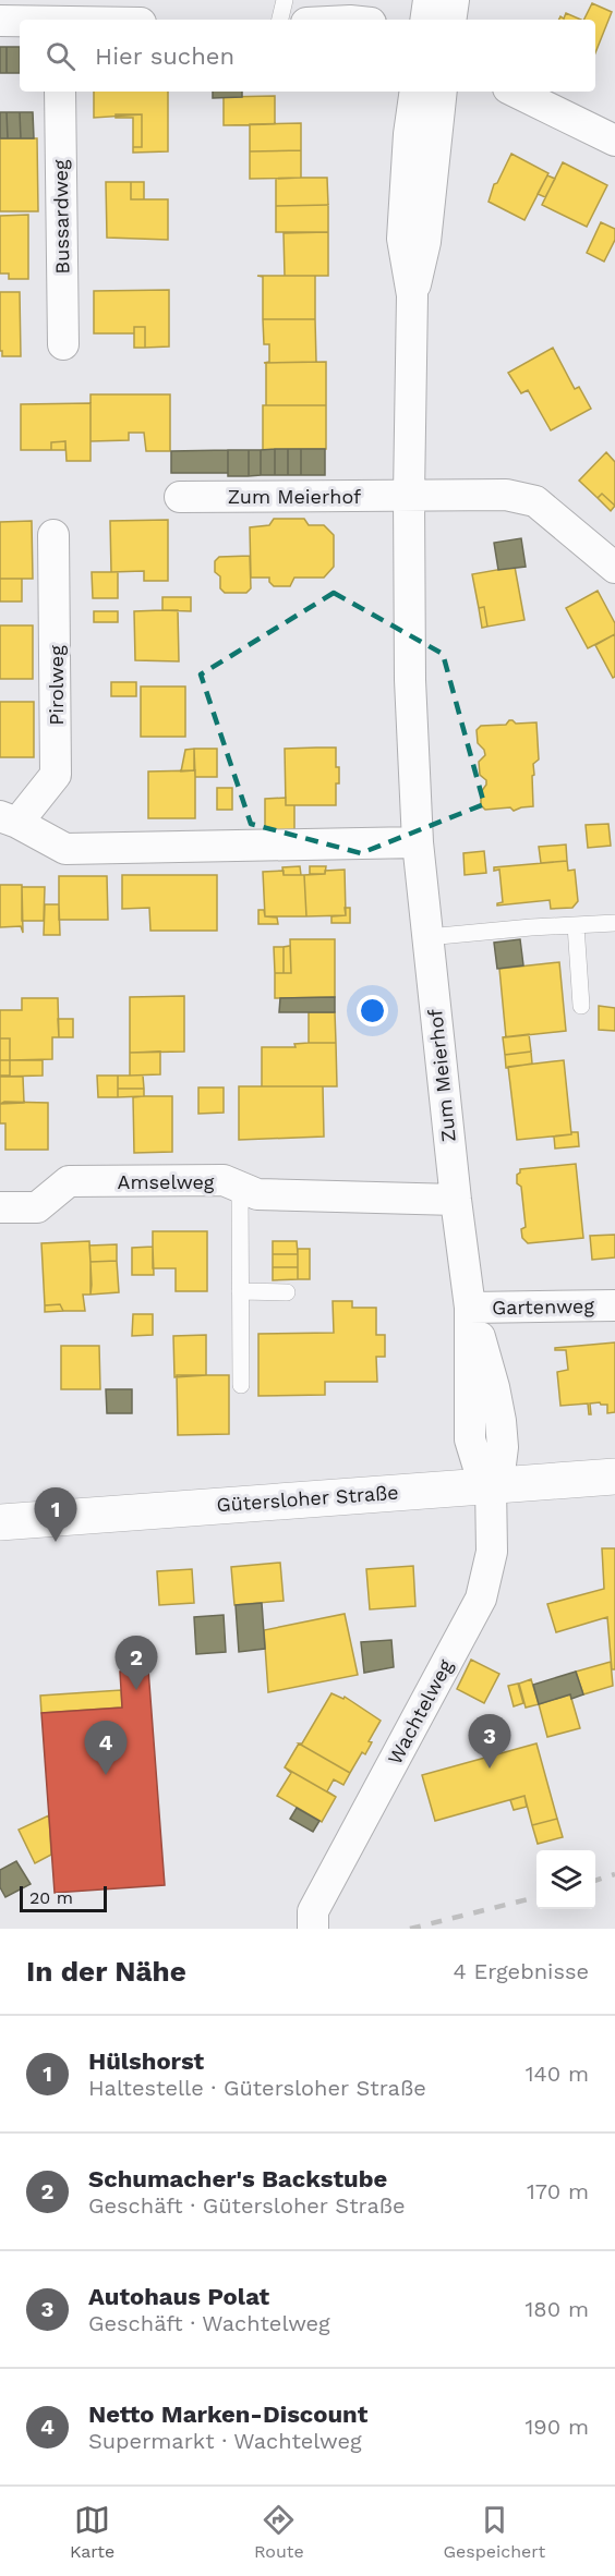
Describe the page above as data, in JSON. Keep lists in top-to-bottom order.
{
  "streets": {
    "main road": ["Gütersloher Straße"],
    "street": [
      "Bussardweg",
      "Zum Meierhof",
      "Pirolweg",
      "Amselweg",
      "Gartenweg",
      "Wachtelweg"
    ]
  },
  "crossings": [
    ["Zum Meierhof", "Pirolweg"],
    ["Zum Meierhof", "Amselweg"],
    ["Zum Meierhof", "Gartenweg"],
    ["Zum Meierhof", "Gütersloher Straße"],
    ["Zum Meierhof", "Wachtelweg"],
    ["Gütersloher Straße", "Wachtelweg"]
  ],
  "scale_bar": "20 m",
  "page": {
    "search": "Hier suchen",
    "pins": [
      "1",
      "2",
      "3",
      "4"
    ],
    "scale": "20 m",
    "heading": ["In der Nähe", "4 Ergebnisse"],
    "list": [
      {
        "mark": "1",
        "name": "Hülshorst",
        "note": "Haltestelle · Gütersloher Straße",
        "value": "140 m"
      },
      {
        "mark": "2",
        "name": "Schumacher's Backstube",
        "note": "Geschäft · Gütersloher Straße",
        "value": "170 m"
      },
      {
        "mark": "3",
        "name": "Autohaus Polat",
        "note": "Geschäft · Wachtelweg",
        "value": "180 m"
      },
      {
        "mark": "4",
        "name": "Netto Marken-Discount",
        "note": "Supermarkt · Wachtelweg",
        "value": "190 m"
      }
    ],
    "nav": ["Karte", "Route", "Gespeichert"]
  }
}
